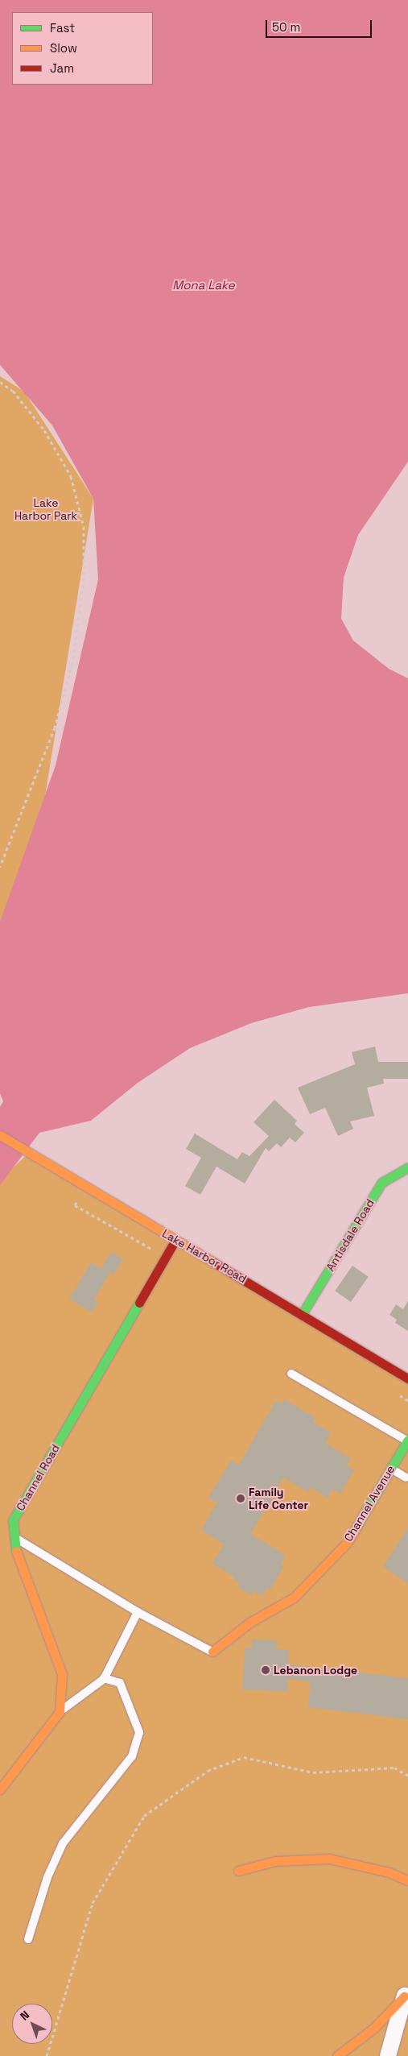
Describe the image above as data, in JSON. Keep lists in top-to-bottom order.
{
  "streets": {
    "street": [
      "Antisdale Road",
      "Lake Harbor Road",
      "Channel Road",
      "Channel Avenue"
    ]
  },
  "crossings": [
    ["Antisdale Road", "Lake Harbor Road"],
    ["Lake Harbor Road", "Channel Road"]
  ],
  "water": ["Mona Lake"],
  "parks": ["Lake Harbor Park"],
  "places": ["Family Life Center", "Lebanon Lodge"],
  "legend": ["Fast", "Slow", "Jam"],
  "scale_bar": "50 m",
  "north": "top left"
}
